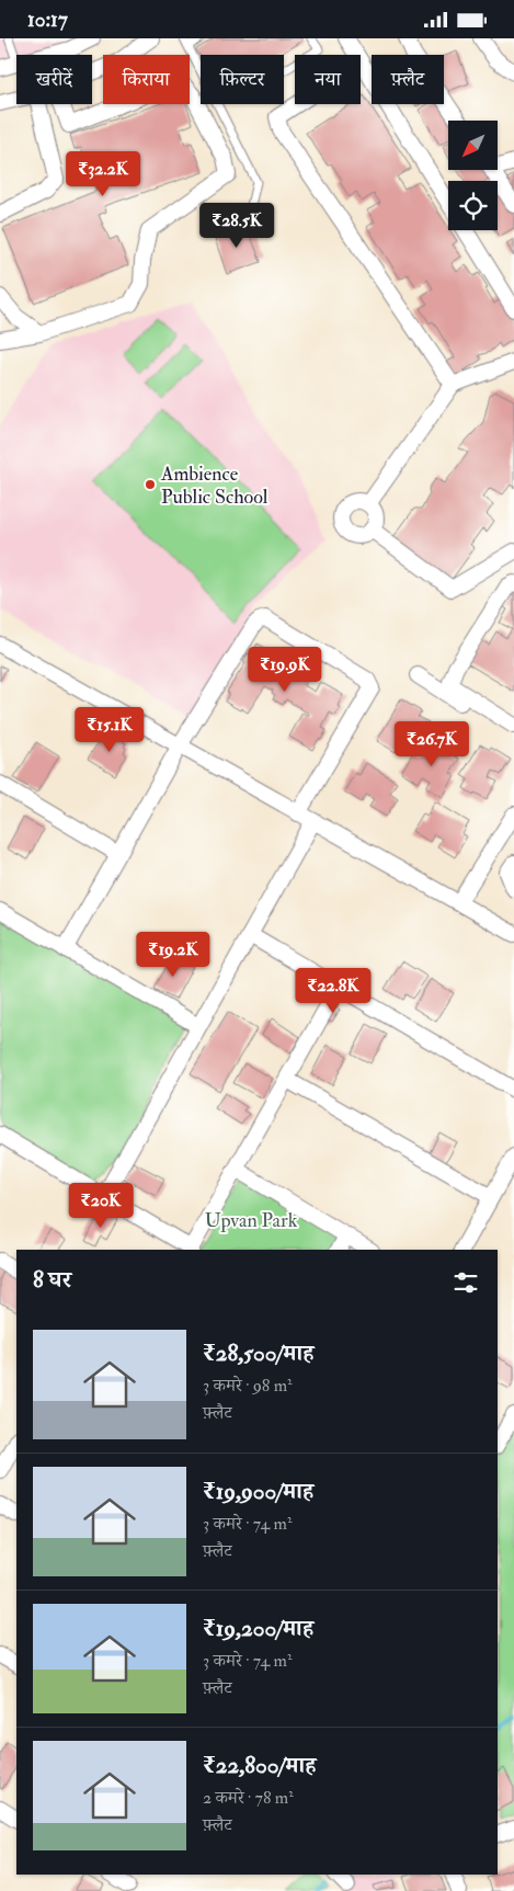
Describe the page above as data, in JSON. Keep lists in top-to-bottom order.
{
  "parks": ["Upvan Park"],
  "places": ["Ambience Public School"],
  "north": "bottom left",
  "page": {
    "status": "10:17",
    "chip": [
      "खरीदें",
      "किराया",
      "फ़िल्टर",
      "नया",
      "फ़्लैट"
    ],
    "price": [
      "₹32.2K",
      "₹28.5K",
      "₹19.9K",
      "₹15.1K",
      "₹26.7K",
      "₹19.2K",
      "₹22.8K",
      "₹20K"
    ],
    "heading": "8 घर",
    "list": [
      {
        "name": "₹28,500/माह",
        "note": "3 कमरे · 98 m² · फ़्लैट"
      },
      {
        "name": "₹19,900/माह",
        "note": "3 कमरे · 74 m² · फ़्लैट"
      },
      {
        "name": "₹19,200/माह",
        "note": "3 कमरे · 74 m² · फ़्लैट"
      },
      {
        "name": "₹22,800/माह",
        "note": "2 कमरे · 78 m² · फ़्लैट"
      }
    ]
  }
}
